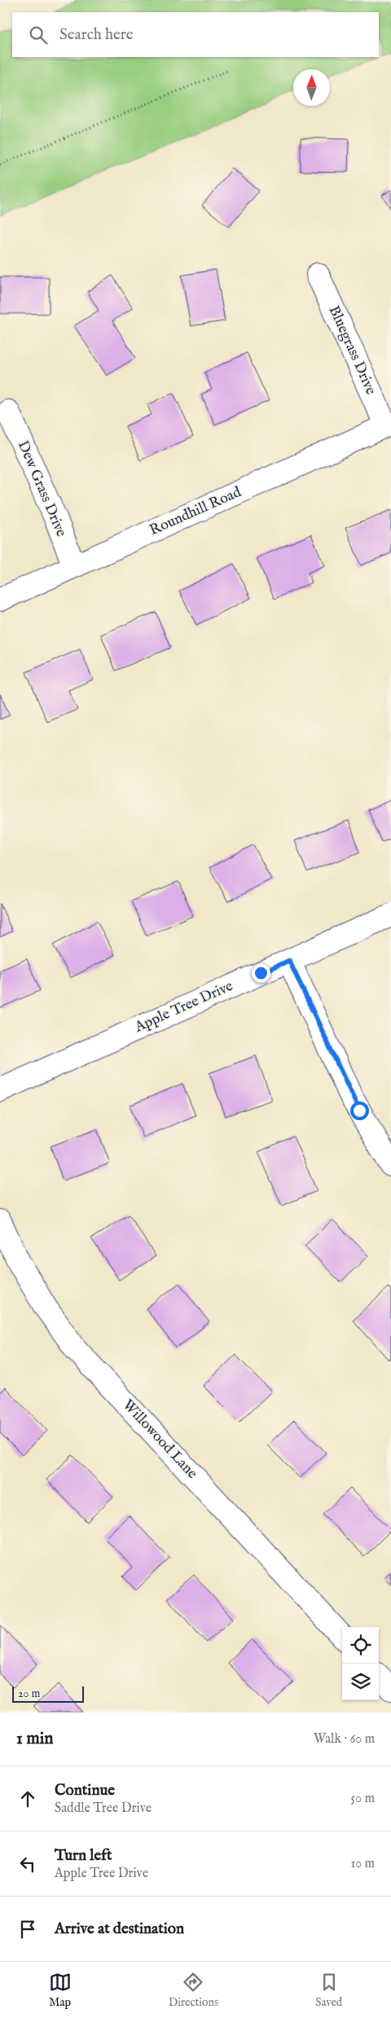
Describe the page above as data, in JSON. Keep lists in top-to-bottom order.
{
  "streets": {
    "street": [
      "Bluegrass Drive",
      "Dew Grass Drive",
      "Roundhill Road",
      "Apple Tree Drive",
      "Willowood Lane"
    ]
  },
  "crossings": [
    ["Bluegrass Drive", "Roundhill Road"],
    ["Dew Grass Drive", "Roundhill Road"]
  ],
  "scale_bar": "20 m",
  "north": "top",
  "page": {
    "search": "Search here",
    "scale": "20 m",
    "heading": ["1 min", "Walk · 60 m"],
    "list": [
      ["Continue", "Saddle Tree Drive", "50 m"],
      ["Turn left", "Apple Tree Drive", "10 m"],
      "Arrive at destination"
    ],
    "nav": ["Map", "Directions", "Saved"]
  }
}
